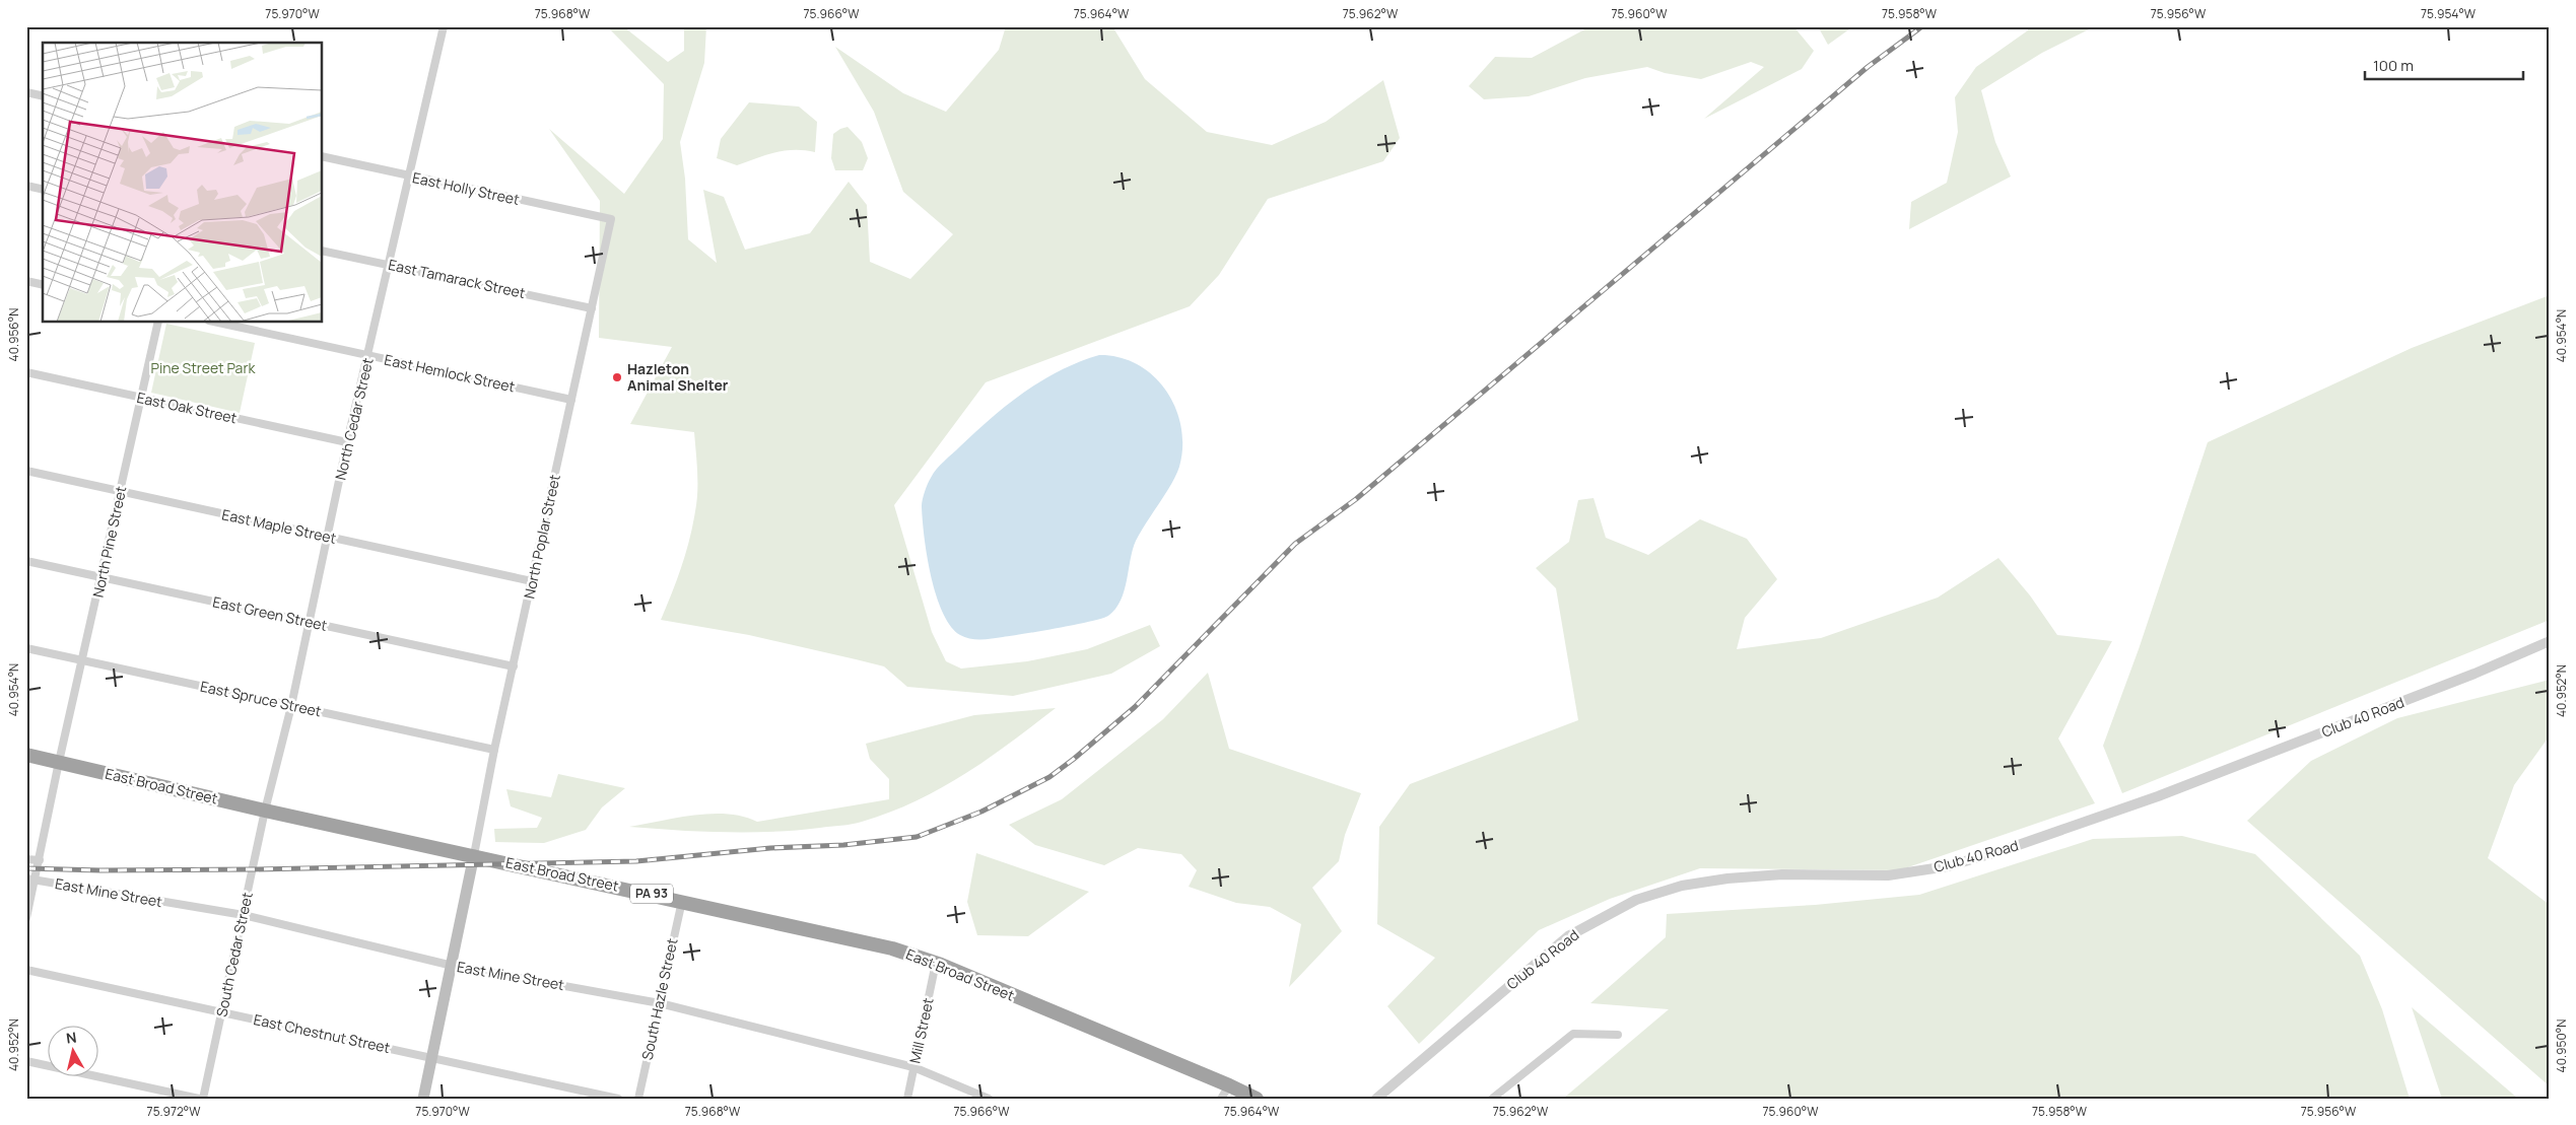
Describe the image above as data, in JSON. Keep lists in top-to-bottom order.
{
  "streets": {
    "highway": ["East Broad Street", "PA 93"],
    "street": [
      "East Holly Street",
      "East Tamarack Street",
      "East Hemlock Street",
      "East Oak Street",
      "North Cedar Street",
      "East Maple Street",
      "North Poplar Street",
      "North Pine Street",
      "East Green Street",
      "East Spruce Street",
      "Club 40 Road",
      "East Mine Street",
      "South Cedar Street",
      "South Hazle Street",
      "Mill Street",
      "East Chestnut Street"
    ]
  },
  "crossings": [
    ["East Holly Street", "North Cedar Street"],
    ["East Holly Street", "North Poplar Street"],
    ["East Tamarack Street", "North Cedar Street"],
    ["East Tamarack Street", "North Poplar Street"],
    ["East Hemlock Street", "North Cedar Street"],
    ["East Hemlock Street", "North Poplar Street"],
    ["East Oak Street", "North Cedar Street"],
    ["East Oak Street", "North Pine Street"],
    ["North Cedar Street", "East Maple Street"],
    ["North Cedar Street", "East Green Street"],
    ["North Cedar Street", "East Spruce Street"],
    ["North Cedar Street", "East Broad Street"],
    ["North Cedar Street", "South Cedar Street"],
    ["East Maple Street", "North Poplar Street"],
    ["East Maple Street", "North Pine Street"],
    ["North Poplar Street", "East Green Street"],
    ["North Poplar Street", "East Spruce Street"],
    ["North Poplar Street", "East Broad Street"],
    ["North Pine Street", "East Green Street"],
    ["North Pine Street", "East Spruce Street"],
    ["North Pine Street", "East Broad Street"],
    ["North Pine Street", "East Mine Street"],
    ["East Broad Street", "South Cedar Street"],
    ["East Broad Street", "South Hazle Street"],
    ["East Broad Street", "Mill Street"],
    ["East Mine Street", "South Cedar Street"],
    ["East Mine Street", "South Hazle Street"],
    ["East Mine Street", "Mill Street"],
    ["South Cedar Street", "East Chestnut Street"]
  ],
  "parks": ["Pine Street Park"],
  "places": ["Hazleton Animal Shelter"],
  "scale_bar": "100 m",
  "north": "top",
  "coordinates": [
    "75.970°W",
    "75.968°W",
    "75.966°W",
    "75.964°W",
    "75.962°W",
    "75.960°W",
    "75.958°W",
    "75.956°W",
    "75.954°W",
    "40.956°N",
    "40.954°N",
    "40.952°N",
    "40.950°N",
    "75.972°W"
  ]
}
